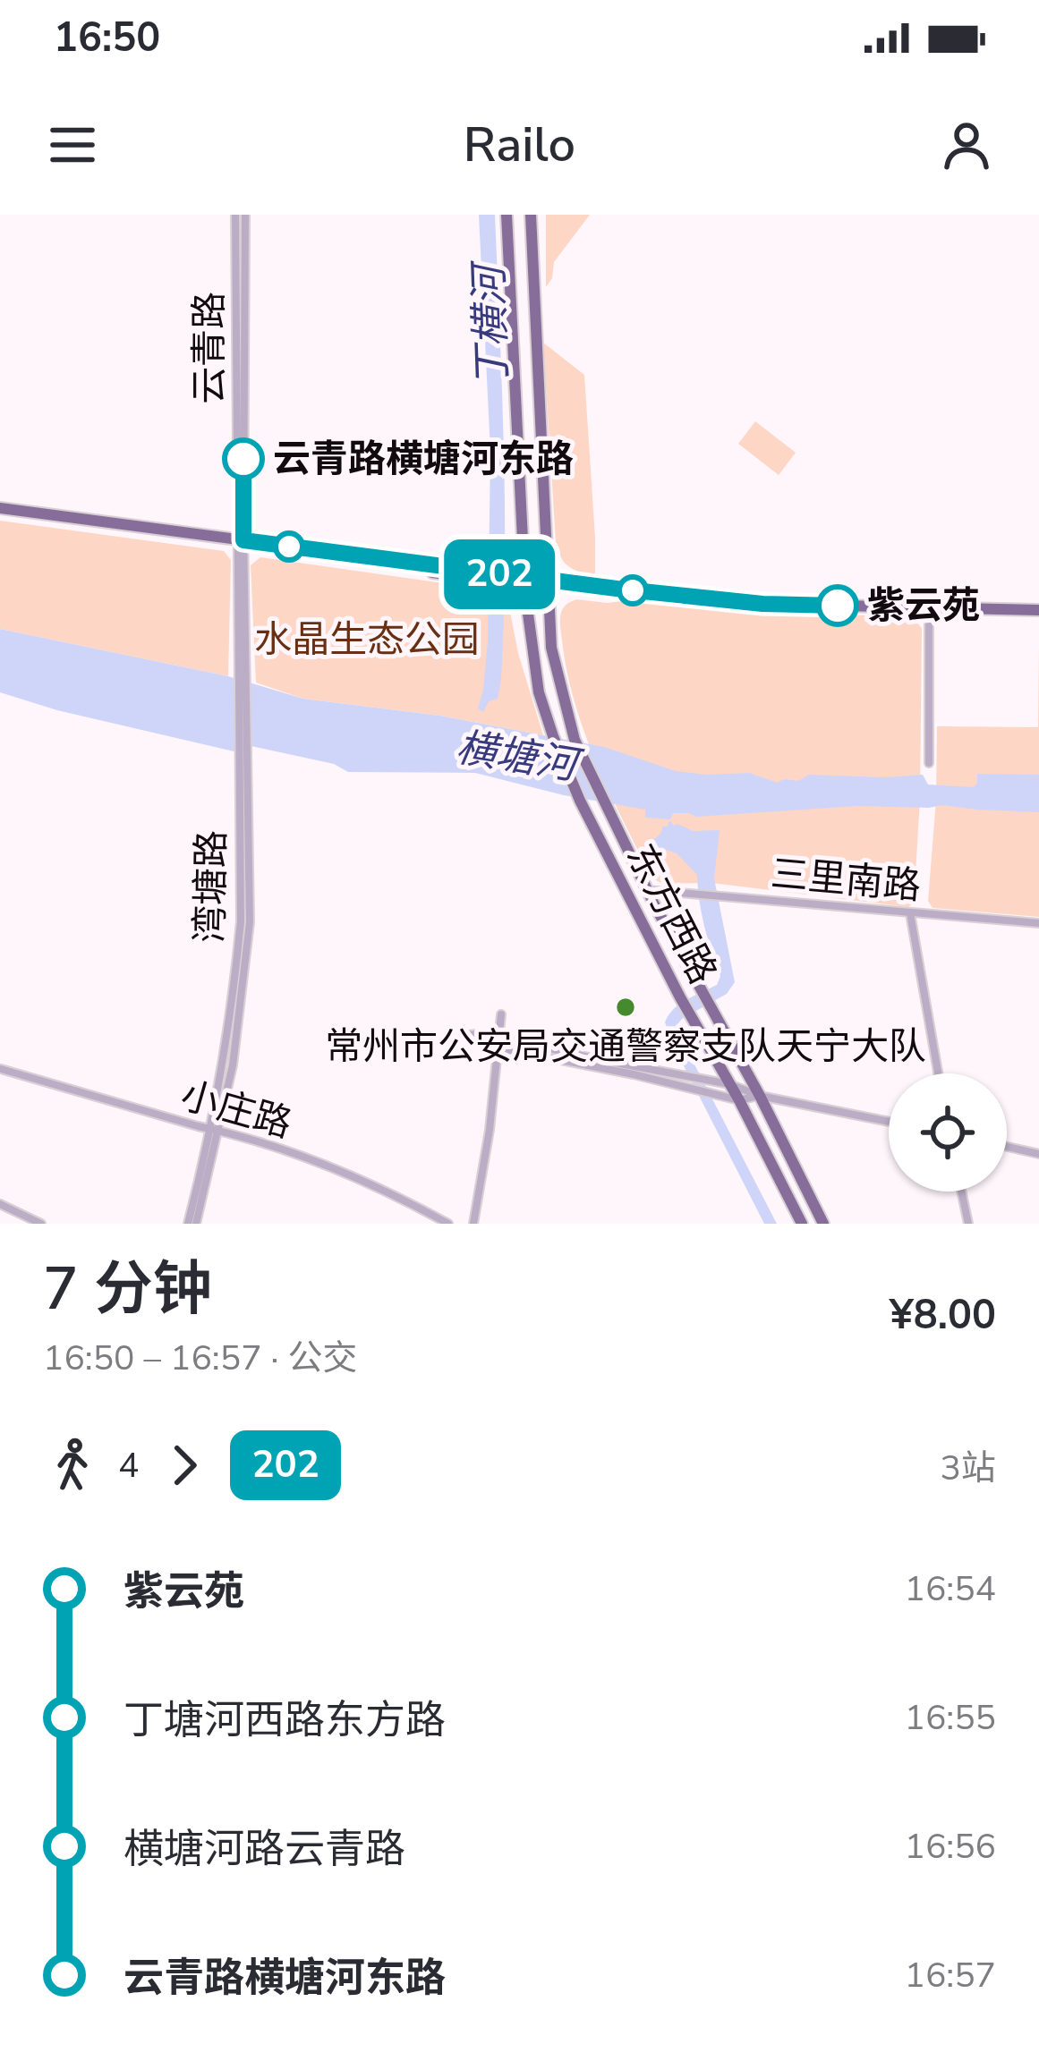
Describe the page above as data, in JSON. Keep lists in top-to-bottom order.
{
  "streets": {
    "main road": ["东方西路"],
    "street": ["云青路", "三里南路", "小庄路"]
  },
  "crossings": [
    ["三里南路", "东方西路"]
  ],
  "water": ["丁横河", "横塘河"],
  "parks": ["水晶生态公园"],
  "places": ["云青路横塘河东路", "紫云苑", "常州市公安局交通警察支队天宁大队"],
  "lines": ["bus line 202"],
  "page": {
    "status": "16:50",
    "header": "Railo",
    "on_map": "202",
    "heading": ["7 分钟", "16:50 – 16:57 · 公交", "¥8.00"],
    "legs": ["4", "202", "3站"],
    "list": [
      {
        "name": "紫云苑",
        "value": "16:54"
      },
      {
        "name": "丁塘河西路东方路",
        "value": "16:55"
      },
      {
        "name": "横塘河路云青路",
        "value": "16:56"
      },
      {
        "name": "云青路横塘河东路",
        "value": "16:57"
      }
    ]
  }
}
